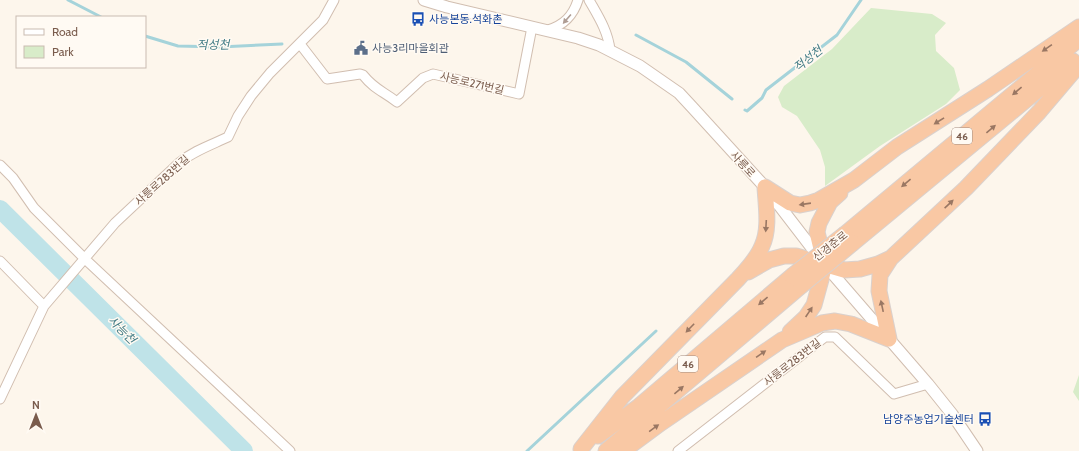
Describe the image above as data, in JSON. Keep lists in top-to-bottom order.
{
  "streets": {
    "highway": ["46", "신경춘로"],
    "street": ["사능로271번길", "사릉로", "사릉로283번길"]
  },
  "crossings": [
    ["사능로271번길", "사릉로"],
    ["사능로271번길", "사릉로283번길"],
    ["사릉로", "사릉로283번길"]
  ],
  "water": ["적성천", "사능천"],
  "places": {
    "bus stop": ["사능본동.석화촌", "남양주농업기술센터"],
    "public building": ["사능3리마을회관"]
  },
  "legend": ["Road", "Park"],
  "north": "top"
}
